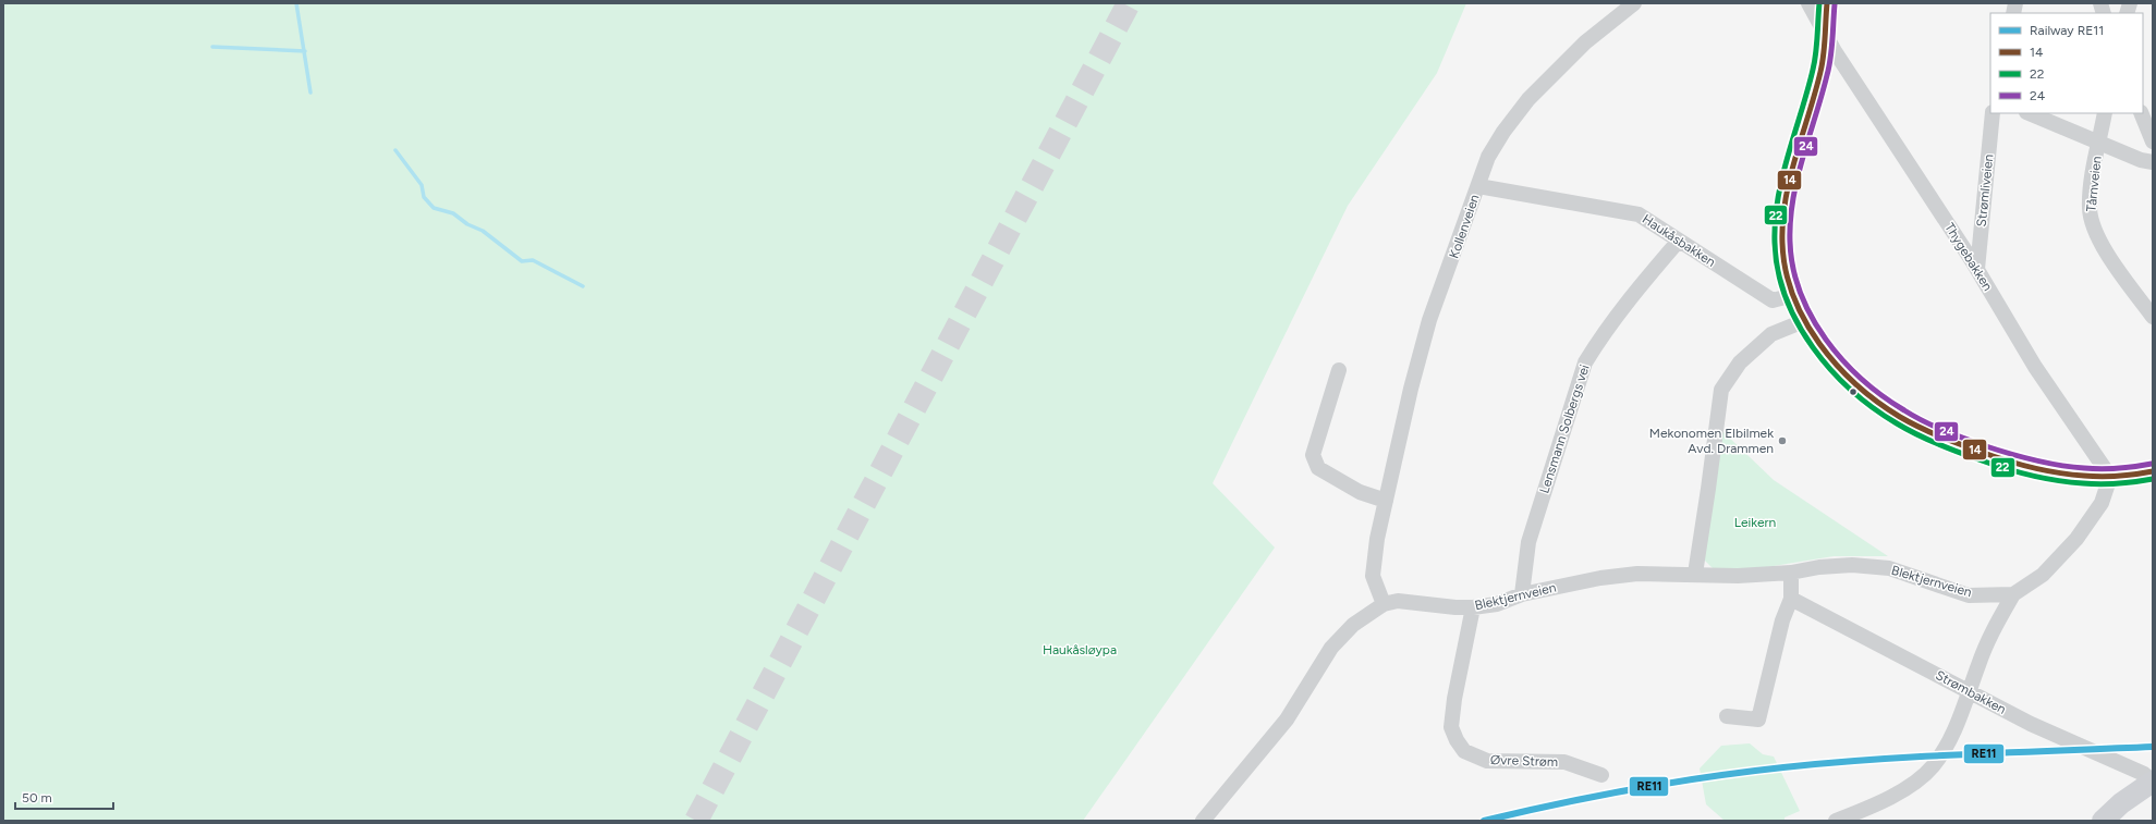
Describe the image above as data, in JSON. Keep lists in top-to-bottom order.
{
  "streets": {
    "street": [
      "Tårnveien",
      "Strømliveien",
      "Kollenveien",
      "Haukåsbakken",
      "Thygebakken",
      "Lensmann Solbergs vei",
      "Blektjernveien",
      "Strømbakken",
      "Øvre Strøm"
    ]
  },
  "crossings": [
    ["Strømliveien", "Thygebakken"],
    ["Kollenveien", "Haukåsbakken"],
    ["Kollenveien", "Blektjernveien"],
    ["Haukåsbakken", "Lensmann Solbergs vei"],
    ["Lensmann Solbergs vei", "Blektjernveien"],
    ["Blektjernveien", "Øvre Strøm"]
  ],
  "parks": ["Leikern", "Haukåsløypa"],
  "places": ["Mekonomen Elbilmek Avd. Drammen"],
  "lines": [
    "transit line 14",
    "transit line 22",
    "transit line 24",
    "rail line RE11"
  ],
  "legend": [
    "Railway RE11",
    "14",
    "22",
    "24"
  ],
  "scale_bar": "50 m"
}
